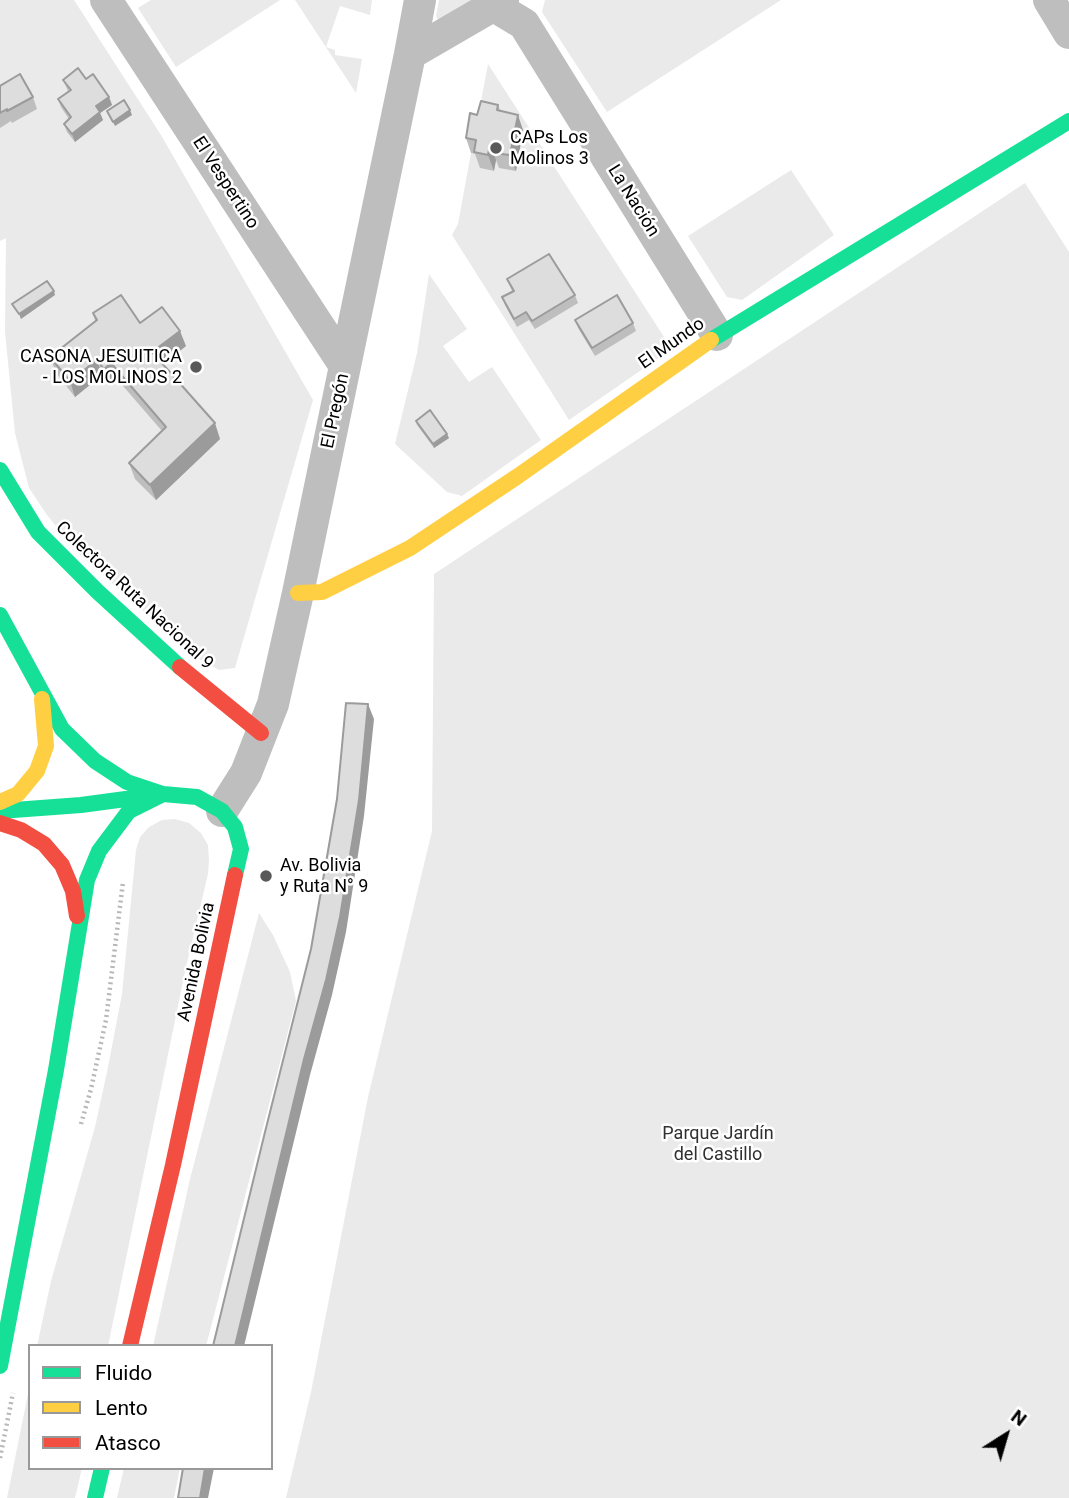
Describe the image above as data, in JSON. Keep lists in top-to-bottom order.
{
  "streets": {
    "main road": ["El Mundo", "Colectora Ruta Nacional 9", "Avenida Bolivia"],
    "street": ["El Vespertino", "La Nación", "El Pregón"]
  },
  "crossings": [
    ["El Vespertino", "El Pregón"],
    ["La Nación", "El Mundo"],
    ["El Mundo", "El Pregón"],
    ["El Pregón", "Colectora Ruta Nacional 9"],
    ["El Pregón", "Avenida Bolivia"]
  ],
  "parks": ["Parque Jardín del Castillo"],
  "places": ["CAPs Los Molinos 3", "CASONA JESUITICA - LOS MOLINOS 2", "Av. Bolivia y Ruta N° 9"],
  "legend": ["Fluido", "Lento", "Atasco"],
  "north": "top right"
}
